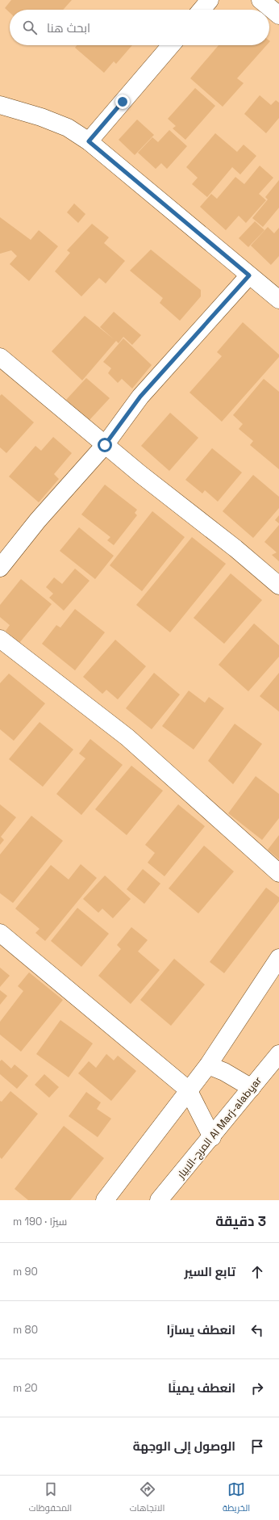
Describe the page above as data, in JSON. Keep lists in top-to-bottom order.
{
  "streets": {
    "street": ["المرج-الابيار Al Marj-alabyar"]
  },
  "page": {
    "search": "ابحث هنا",
    "heading": ["3 دقيقة", "سيرًا · 190 m"],
    "list": [
      ["تابع السير", "90 m"],
      ["انعطف يسارًا", "80 m"],
      ["انعطف يمينًا", "20 m"],
      "الوصول إلى الوجهة"
    ],
    "nav": ["الخريطة", "الاتجاهات", "المحفوظات"]
  }
}
